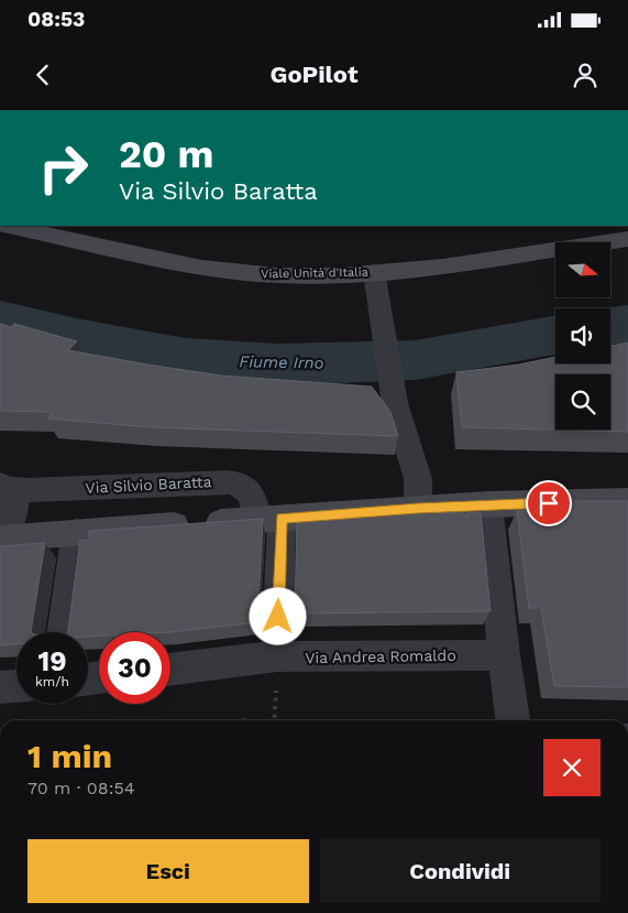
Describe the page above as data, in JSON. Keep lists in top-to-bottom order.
{
  "streets": {
    "main road": ["Viale Unità d'Italia"],
    "street": ["Via Silvio Baratta", "Via Andrea Romaldo"]
  },
  "water": ["Fiume Irno"],
  "north": "right",
  "page": {
    "status": "08:53",
    "header": "GoPilot",
    "turn": ["20 m", "Via Silvio Baratta"],
    "speed": "19 km/h",
    "limit": "30",
    "heading": ["1 min", "70 m · 08:54"],
    "buttons": ["Esci", "Condividi"]
  }
}
